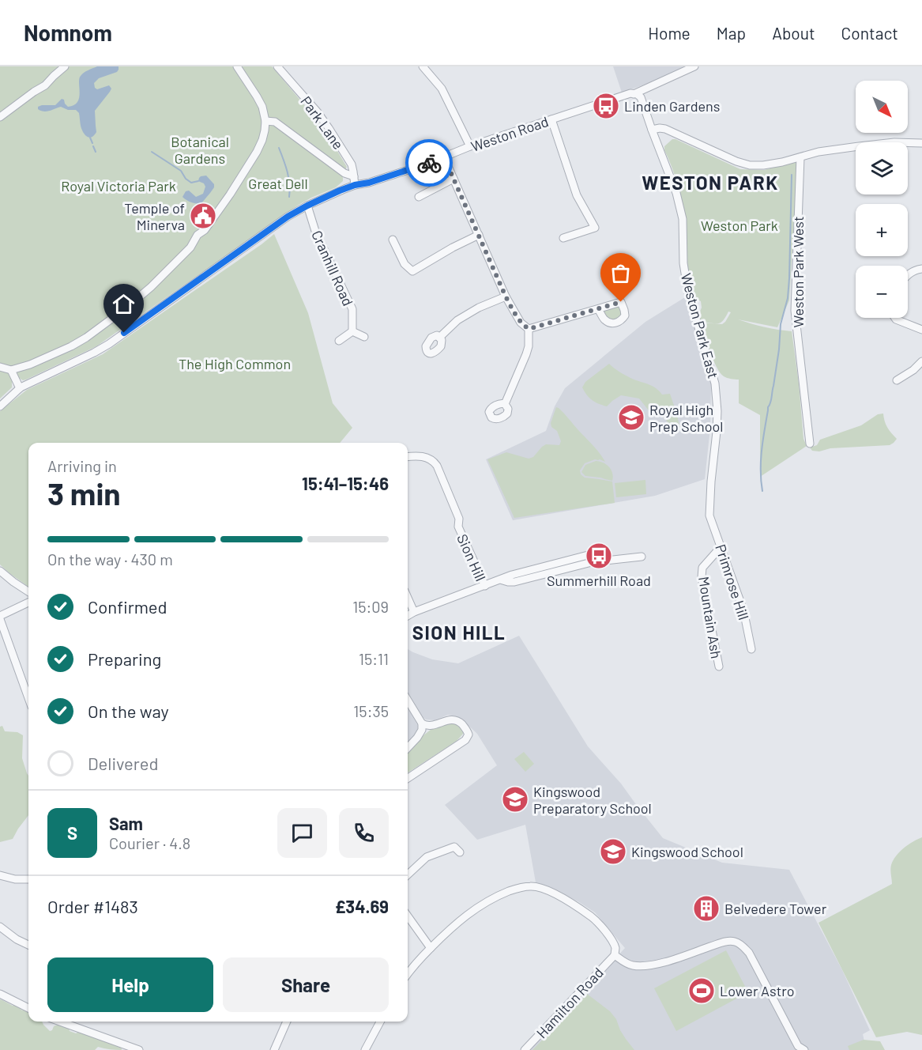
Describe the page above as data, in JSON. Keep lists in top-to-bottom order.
{
  "streets": {
    "street": [
      "Park Lane",
      "Weston Road",
      "Cranhill Road",
      "Weston Park West",
      "Weston Park East",
      "Sion Hill",
      "Primrose Hill",
      "Mountain Ash",
      "Hamilton Road"
    ]
  },
  "crossings": [
    ["Park Lane", "Weston Road"],
    ["Weston Road", "Cranhill Road"],
    ["Weston Road", "Weston Park East"],
    ["Weston Park East", "Primrose Hill"],
    ["Primrose Hill", "Mountain Ash"]
  ],
  "districts": ["WESTON PARK", "SION HILL"],
  "parks": [
    "Botanical Gardens",
    "Great Dell",
    "Royal Victoria Park",
    "Weston Park",
    "The High Common"
  ],
  "places": {
    "bus stop": ["Linden Gardens", "Summerhill Road"],
    "public building": ["Temple of Minerva"],
    "school or university": ["Royal High Prep School", "Kingswood Preparatory School", "Kingswood School"],
    "building": ["Belvedere Tower"],
    "sports": ["Lower Astro"]
  },
  "north": "bottom right",
  "page": {
    "header": "Nomnom",
    "nav": [
      "Home",
      "Map",
      "About",
      "Contact"
    ],
    "map_buttons": ["+", "−"],
    "heading": ["3 min", "Arriving in", "15:41–15:46"],
    "panel": [
      "Sam",
      "Courier · 4.8",
      "Order #1483",
      "£34.69"
    ],
    "bar": "On the way · 430 m",
    "list": [
      ["Confirmed", "15:09"],
      ["Preparing", "15:11"],
      ["On the way", "15:35"],
      "Delivered"
    ],
    "round": "S",
    "buttons": ["Help", "Share"]
  }
}
